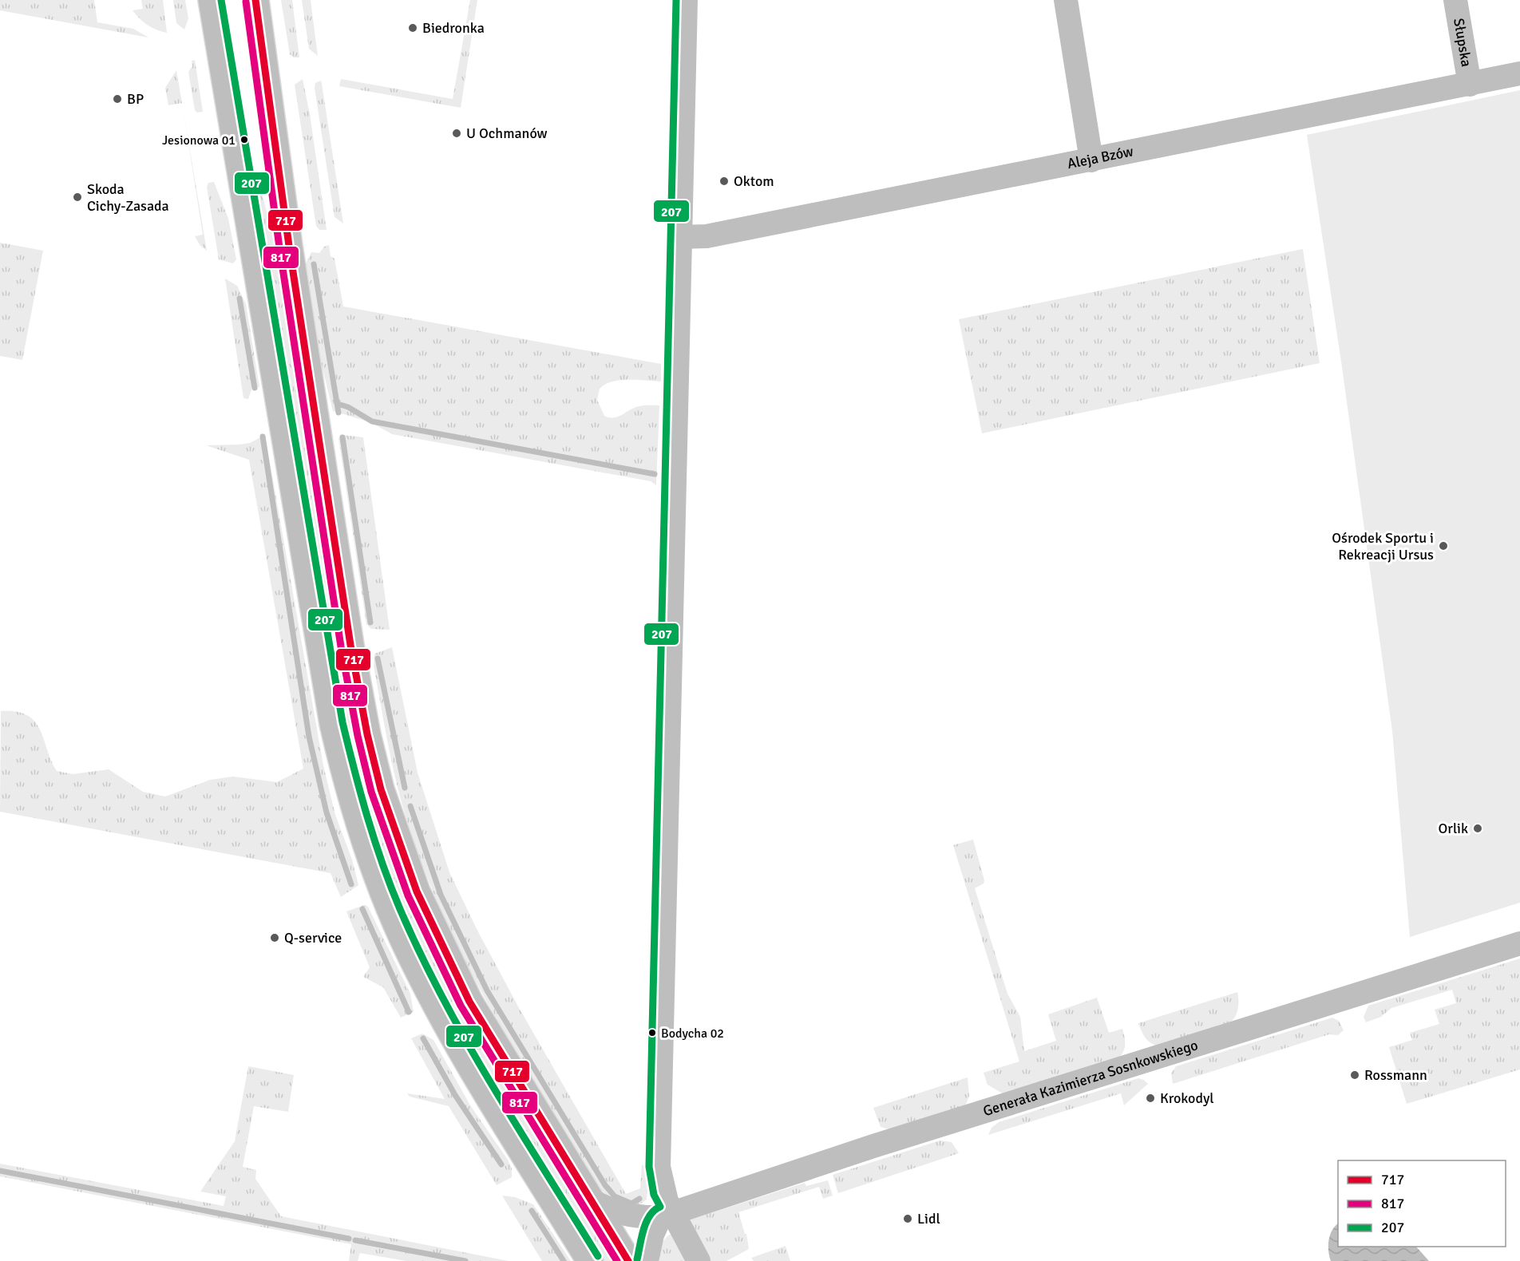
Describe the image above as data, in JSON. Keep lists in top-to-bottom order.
{
  "streets": {
    "street": ["Słupska", "Aleja Bzów", "Generała Kazimierza Sosnkowskiego"]
  },
  "crossings": [
    ["Słupska", "Aleja Bzów"]
  ],
  "places": [
    "Biedronka",
    "BP",
    "U Ochmanów",
    "Jesionowa 01",
    "Oktom",
    "Skoda Cichy-Zasada",
    "Ośrodek Sportu i Rekreacji Ursus",
    "Orlik",
    "Q-service",
    "Bodycha 02",
    "Rossmann",
    "Krokodyl",
    "Lidl"
  ],
  "lines": ["transit line 717", "transit line 207", "transit line 817"],
  "legend": ["717", "817", "207"]
}
